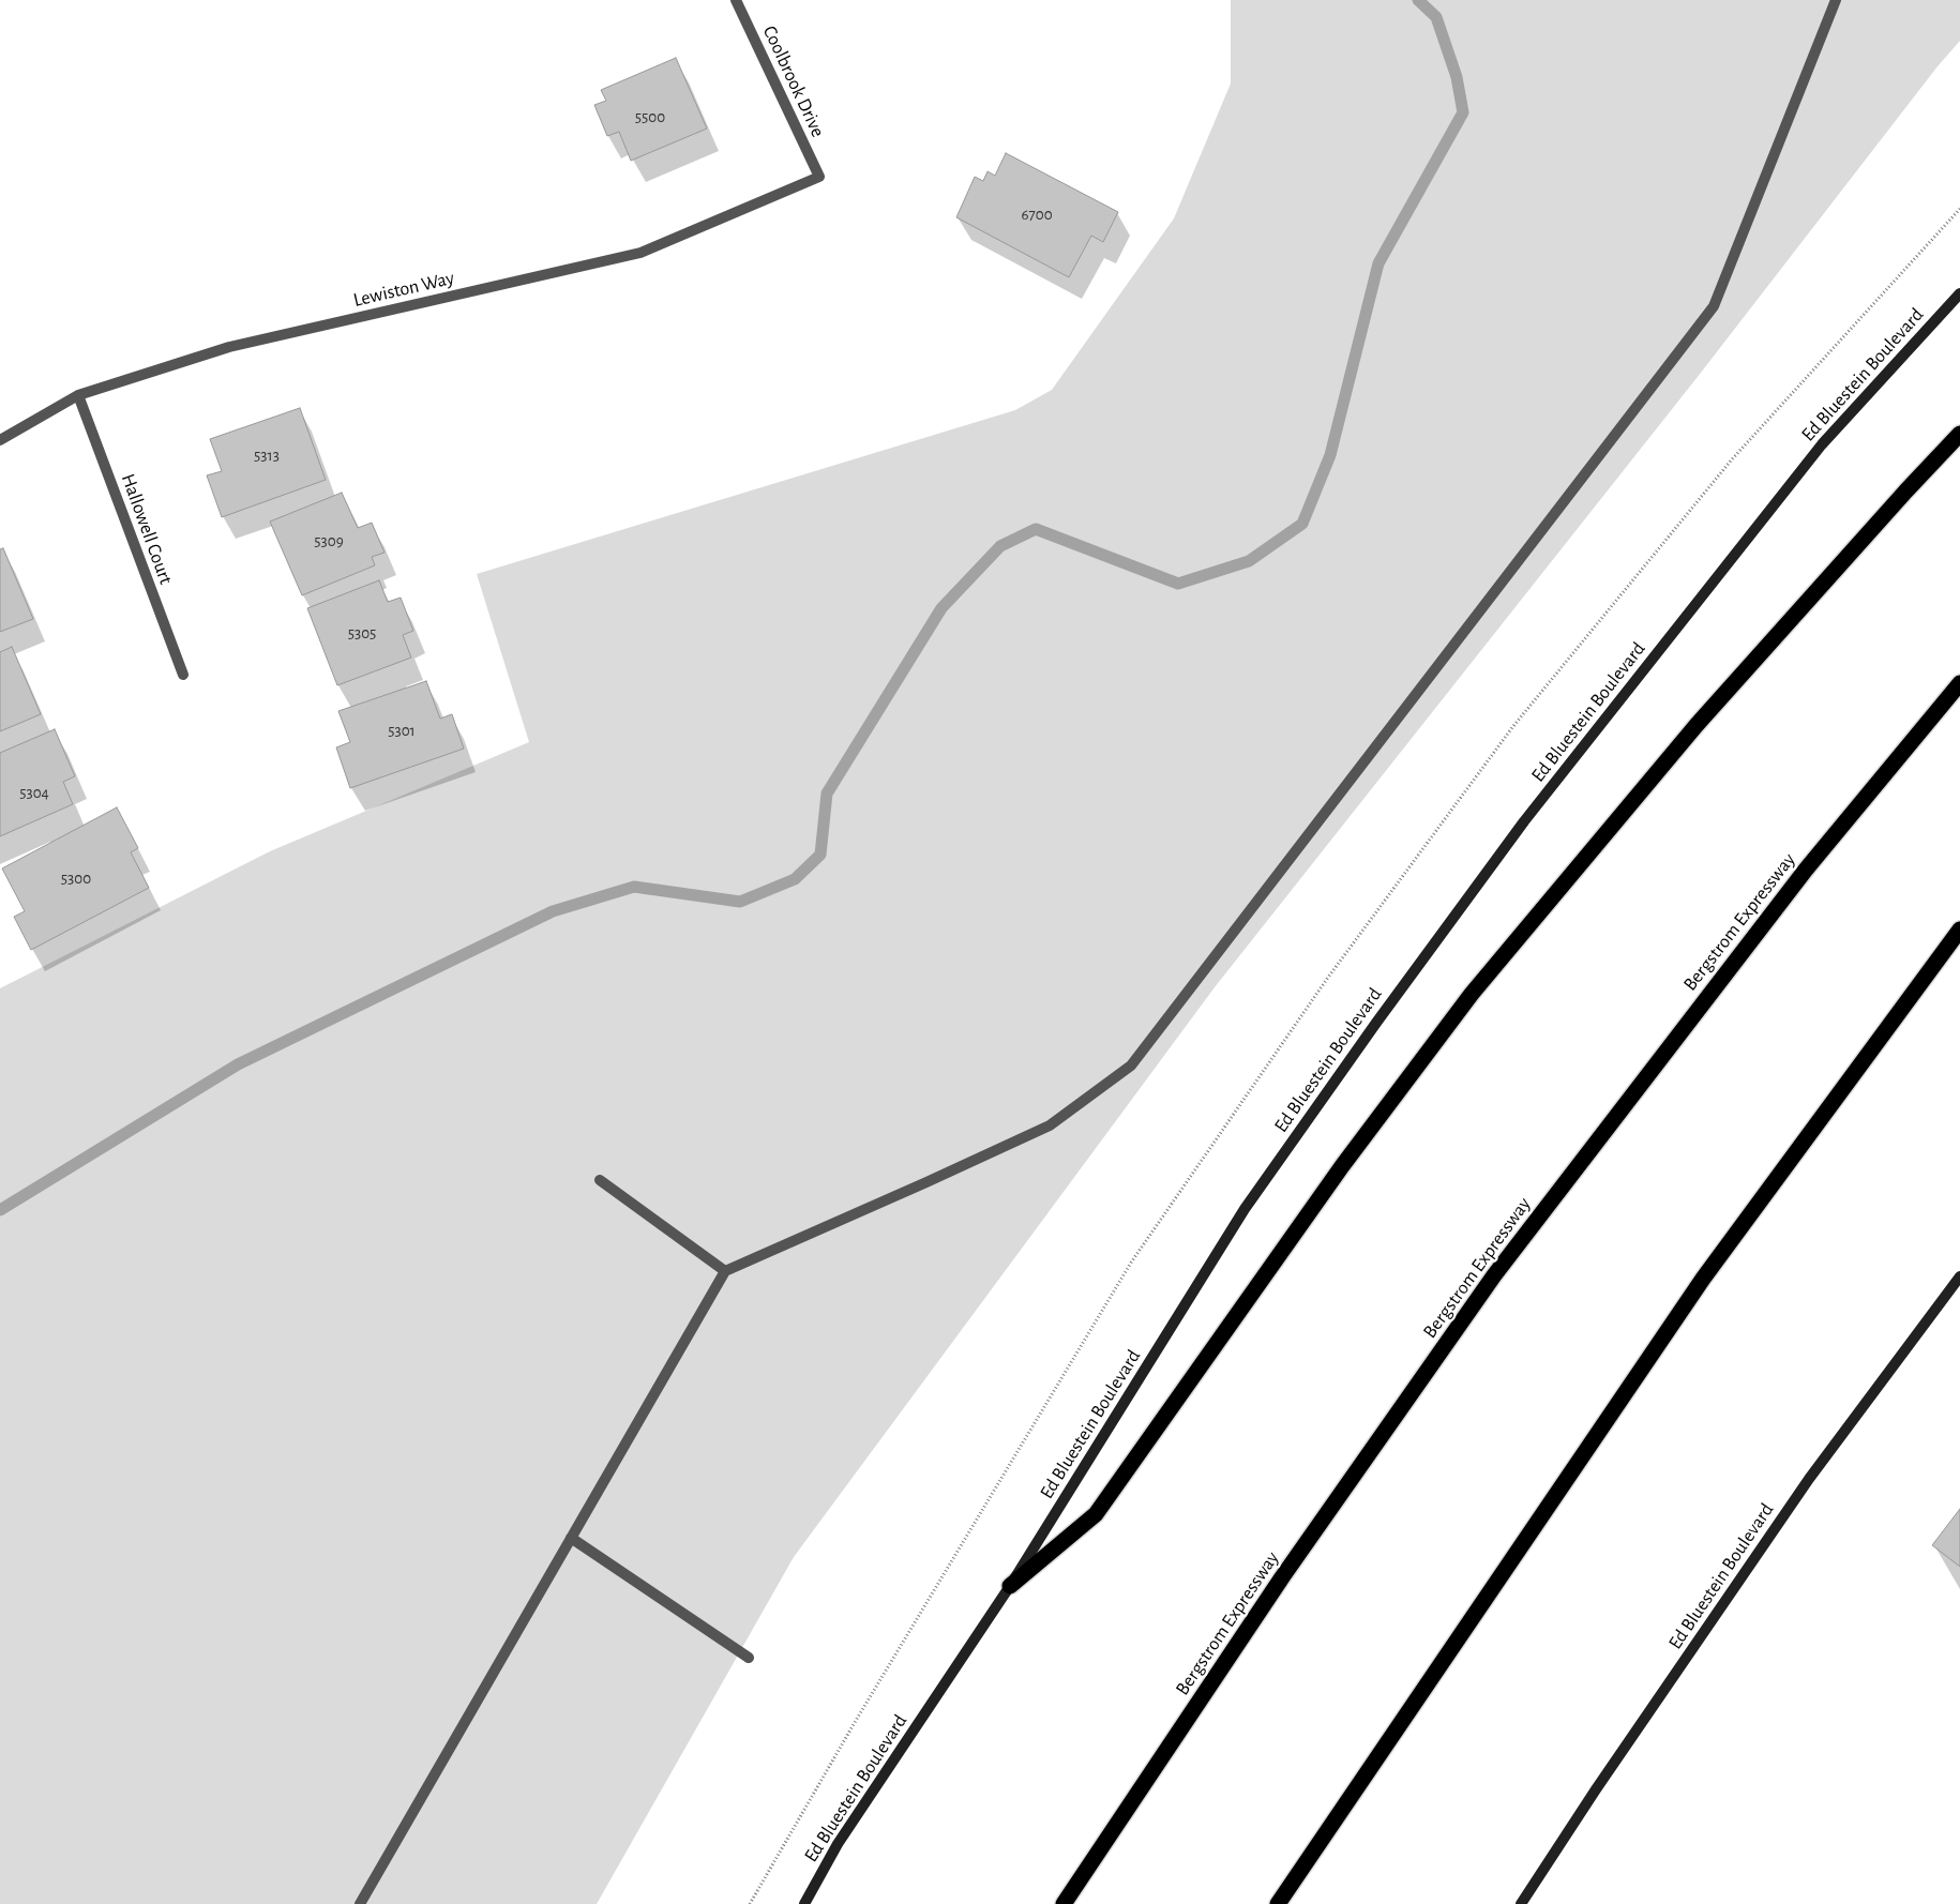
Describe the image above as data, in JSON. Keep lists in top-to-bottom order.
{
  "streets": {
    "highway": ["Bergstrom Expressway"],
    "main road": ["Ed Bluestein Boulevard"],
    "street": ["Coolbrook Drive", "Lewiston Way", "Hallowell Court"]
  },
  "crossings": [
    ["Coolbrook Drive", "Lewiston Way"],
    ["Lewiston Way", "Hallowell Court"]
  ],
  "house_numbers": [
    "5500",
    "6700",
    "5313",
    "5309",
    "5305",
    "5301",
    "5304",
    "5300"
  ]
}
